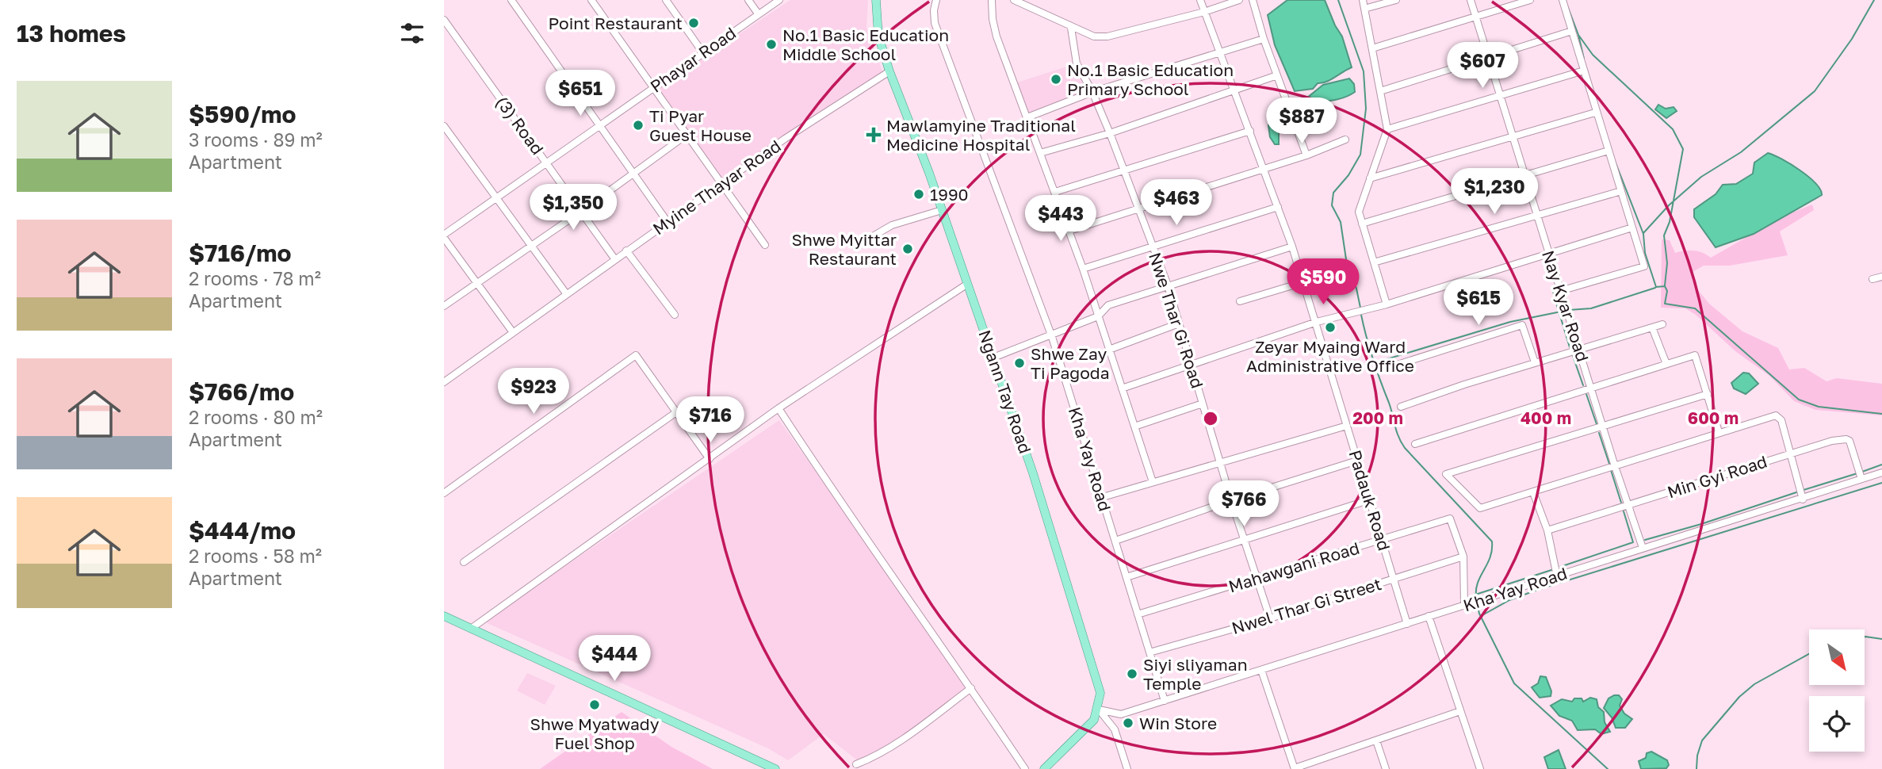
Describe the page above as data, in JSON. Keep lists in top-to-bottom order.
{
  "streets": {
    "main road": ["Ngann Tay Road"],
    "street": [
      "Phayar Road",
      "(3) Road",
      "Myine Thayar Road",
      "Nay Kyar Road",
      "Nwe Thar Gi Road",
      "Kha Yay Road",
      "Min Gyi Road",
      "Padauk Road",
      "Mahawgani Road",
      "Nwel Thar Gi Street"
    ]
  },
  "crossings": [
    ["Phayar Road", "(3) Road"],
    ["(3) Road", "Myine Thayar Road"],
    ["Myine Thayar Road", "Ngann Tay Road"],
    ["Nay Kyar Road", "Kha Yay Road"],
    ["Nay Kyar Road", "Min Gyi Road"],
    ["Nwe Thar Gi Road", "Mahawgani Road"],
    ["Nwe Thar Gi Road", "Nwel Thar Gi Street"],
    ["Ngann Tay Road", "Kha Yay Road"],
    ["Kha Yay Road", "Min Gyi Road"],
    ["Kha Yay Road", "Padauk Road"],
    ["Kha Yay Road", "Mahawgani Road"],
    ["Kha Yay Road", "Nwel Thar Gi Street"],
    ["Padauk Road", "Mahawgani Road"],
    ["Padauk Road", "Nwel Thar Gi Street"],
    ["Mahawgani Road", "Nwel Thar Gi Street"]
  ],
  "places": {
    "other": [
      "Point Restaurant",
      "No.1 Basic Education Middle School",
      "No.1 Basic Education Primary School",
      "Ti Pyar Guest House",
      "1990",
      "Shwe Myittar Restaurant",
      "Zeyar Myaing Ward Administrative Office",
      "Shwe Zay Ti Pagoda",
      "Siyi sliyaman Temple",
      "Shwe Myatwady Fuel Shop",
      "Win Store"
    ],
    "health": ["Mawlamyine Traditional Medicine Hospital"]
  },
  "north": "bottom right",
  "page": {
    "heading": "13 homes",
    "price": [
      "$607",
      "$651",
      "$887",
      "$1,230",
      "$463",
      "$1,350",
      "$443",
      "$590",
      "$615",
      "$923",
      "$716",
      "$766",
      "$444"
    ],
    "list": [
      {
        "name": "$590/mo",
        "note": "3 rooms · 89 m² · Apartment"
      },
      {
        "name": "$716/mo",
        "note": "2 rooms · 78 m² · Apartment"
      },
      {
        "name": "$766/mo",
        "note": "2 rooms · 80 m² · Apartment"
      },
      {
        "name": "$444/mo",
        "note": "2 rooms · 58 m² · Apartment"
      }
    ]
  },
  "rings": ["200 m", "400 m", "600 m"]
}
